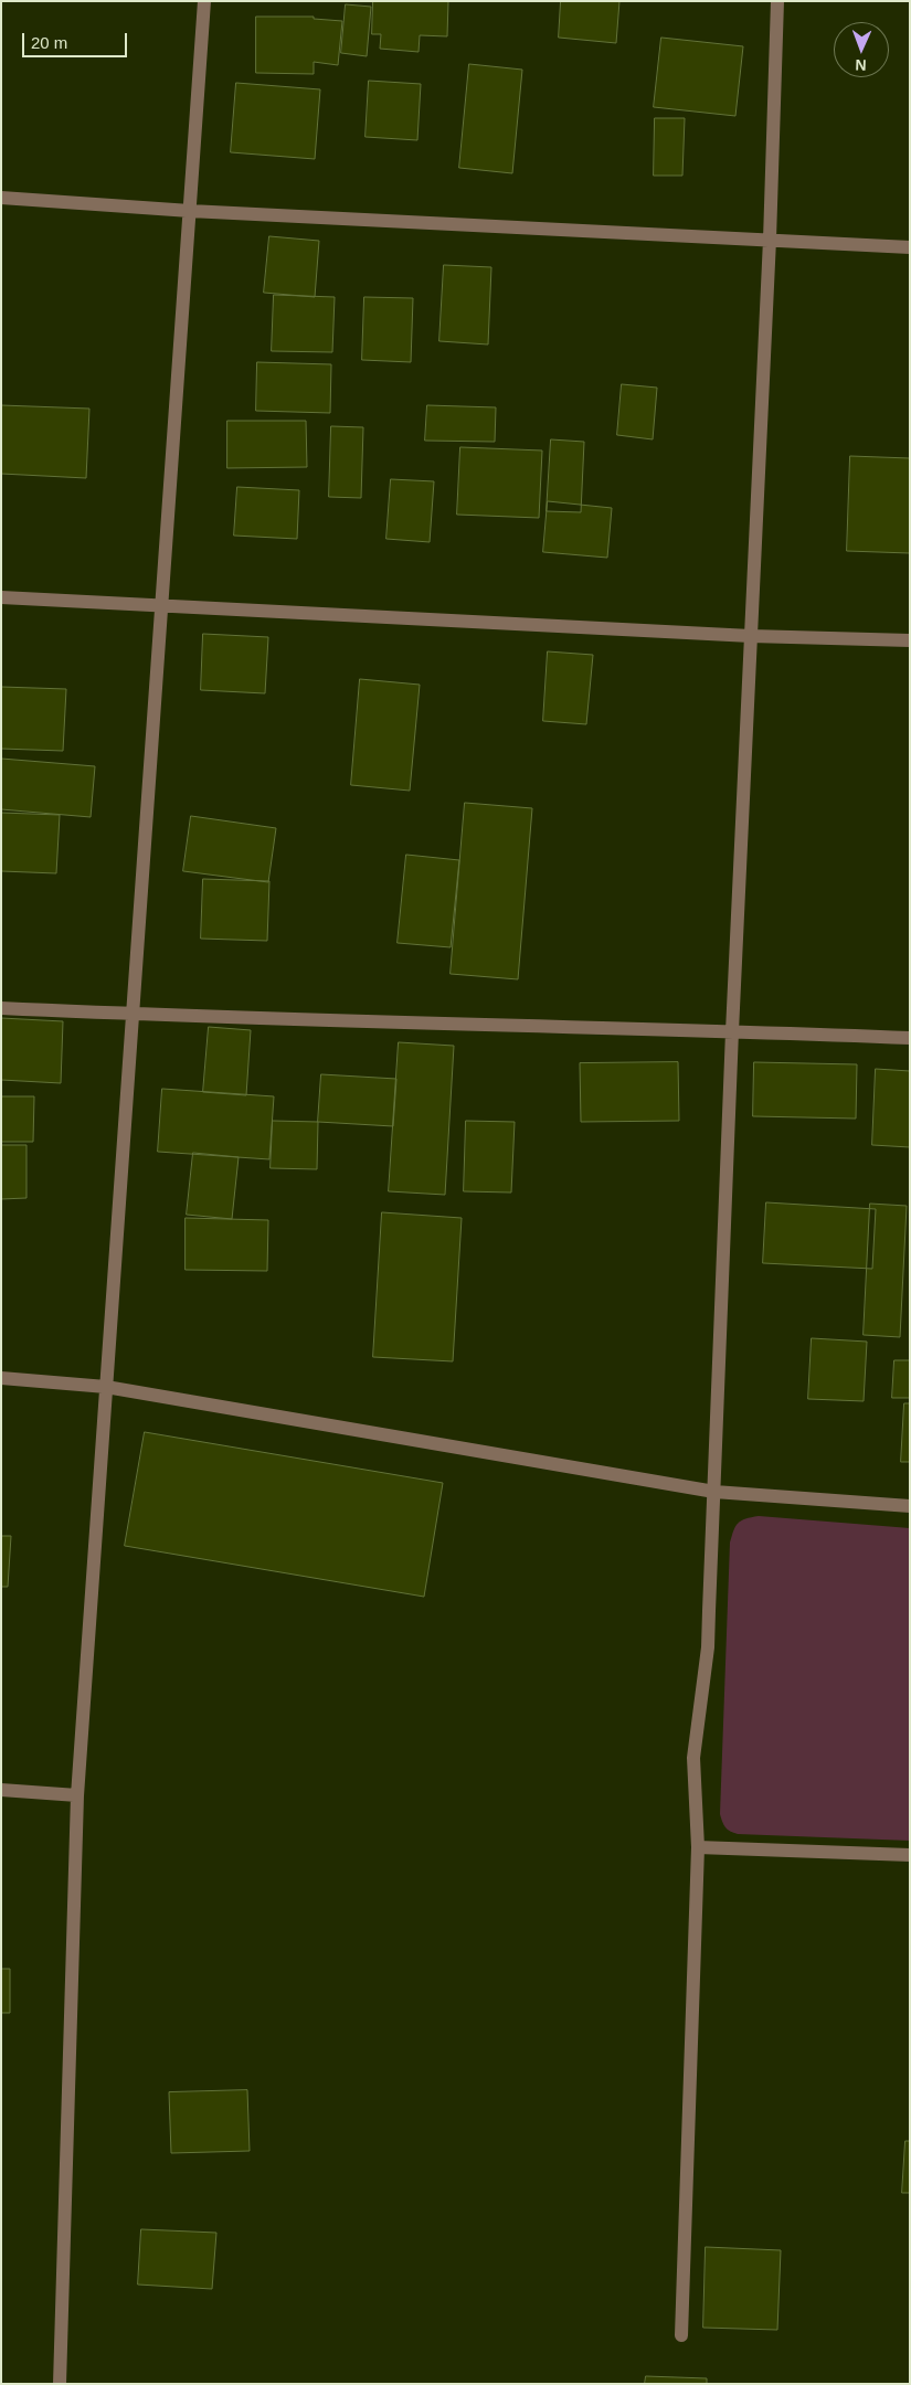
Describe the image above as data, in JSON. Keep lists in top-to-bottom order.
{
  "scale_bar": "20 m",
  "north": "bottom"
}
